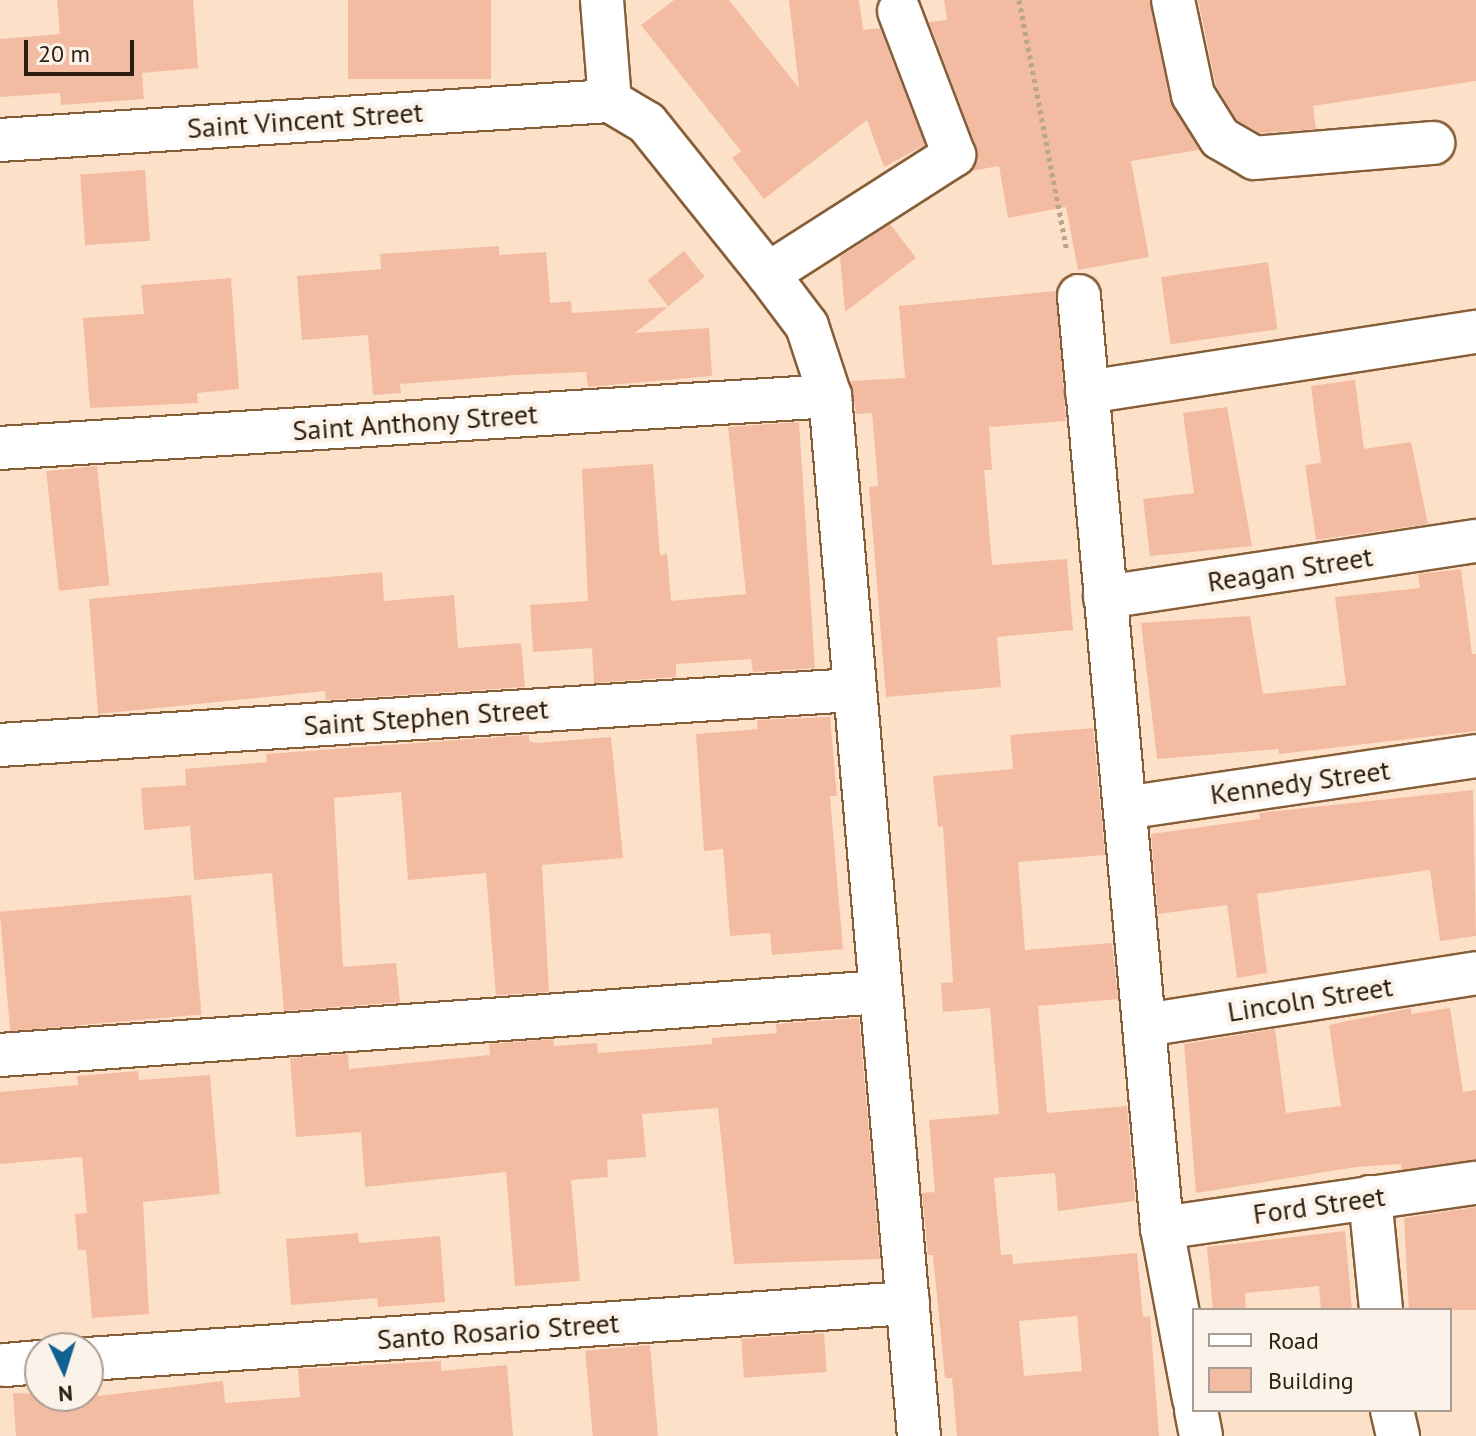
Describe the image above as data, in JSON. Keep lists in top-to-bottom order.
{
  "streets": {
    "street": [
      "Saint Vincent Street",
      "Saint Anthony Street",
      "Reagan Street",
      "Saint Stephen Street",
      "Kennedy Street",
      "Lincoln Street",
      "Ford Street",
      "Santo Rosario Street"
    ]
  },
  "legend": ["Road", "Building"],
  "scale_bar": "20 m",
  "north": "bottom"
}
